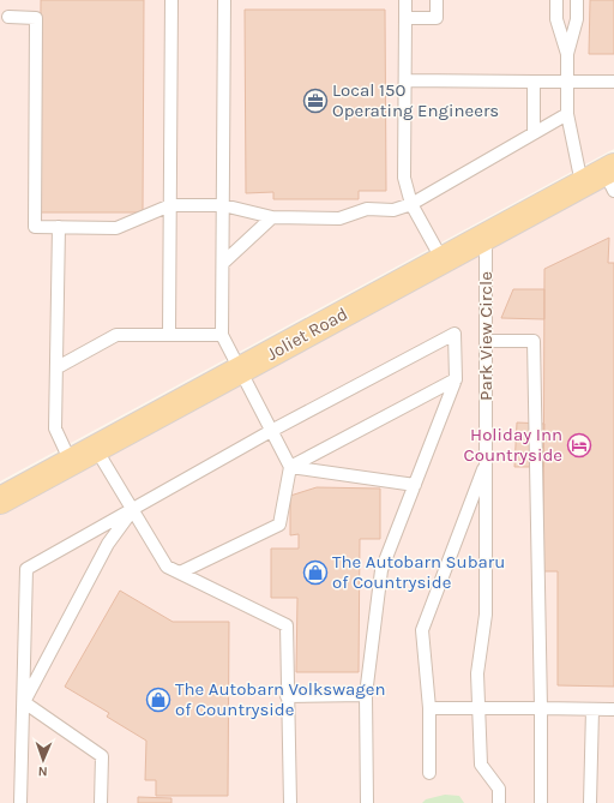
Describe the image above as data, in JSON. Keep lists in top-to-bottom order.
{
  "streets": {
    "main road": ["Joliet Road"],
    "lane": ["Park View Circle"]
  },
  "crossings": [
    ["Joliet Road", "Park View Circle"]
  ],
  "places": {
    "office": ["Local 150 Operating Engineers"],
    "hotel": ["Holiday Inn Countryside"],
    "shop": ["The Autobarn Subaru of Countryside", "The Autobarn Volkswagen of Countryside"]
  },
  "north": "bottom"
}
